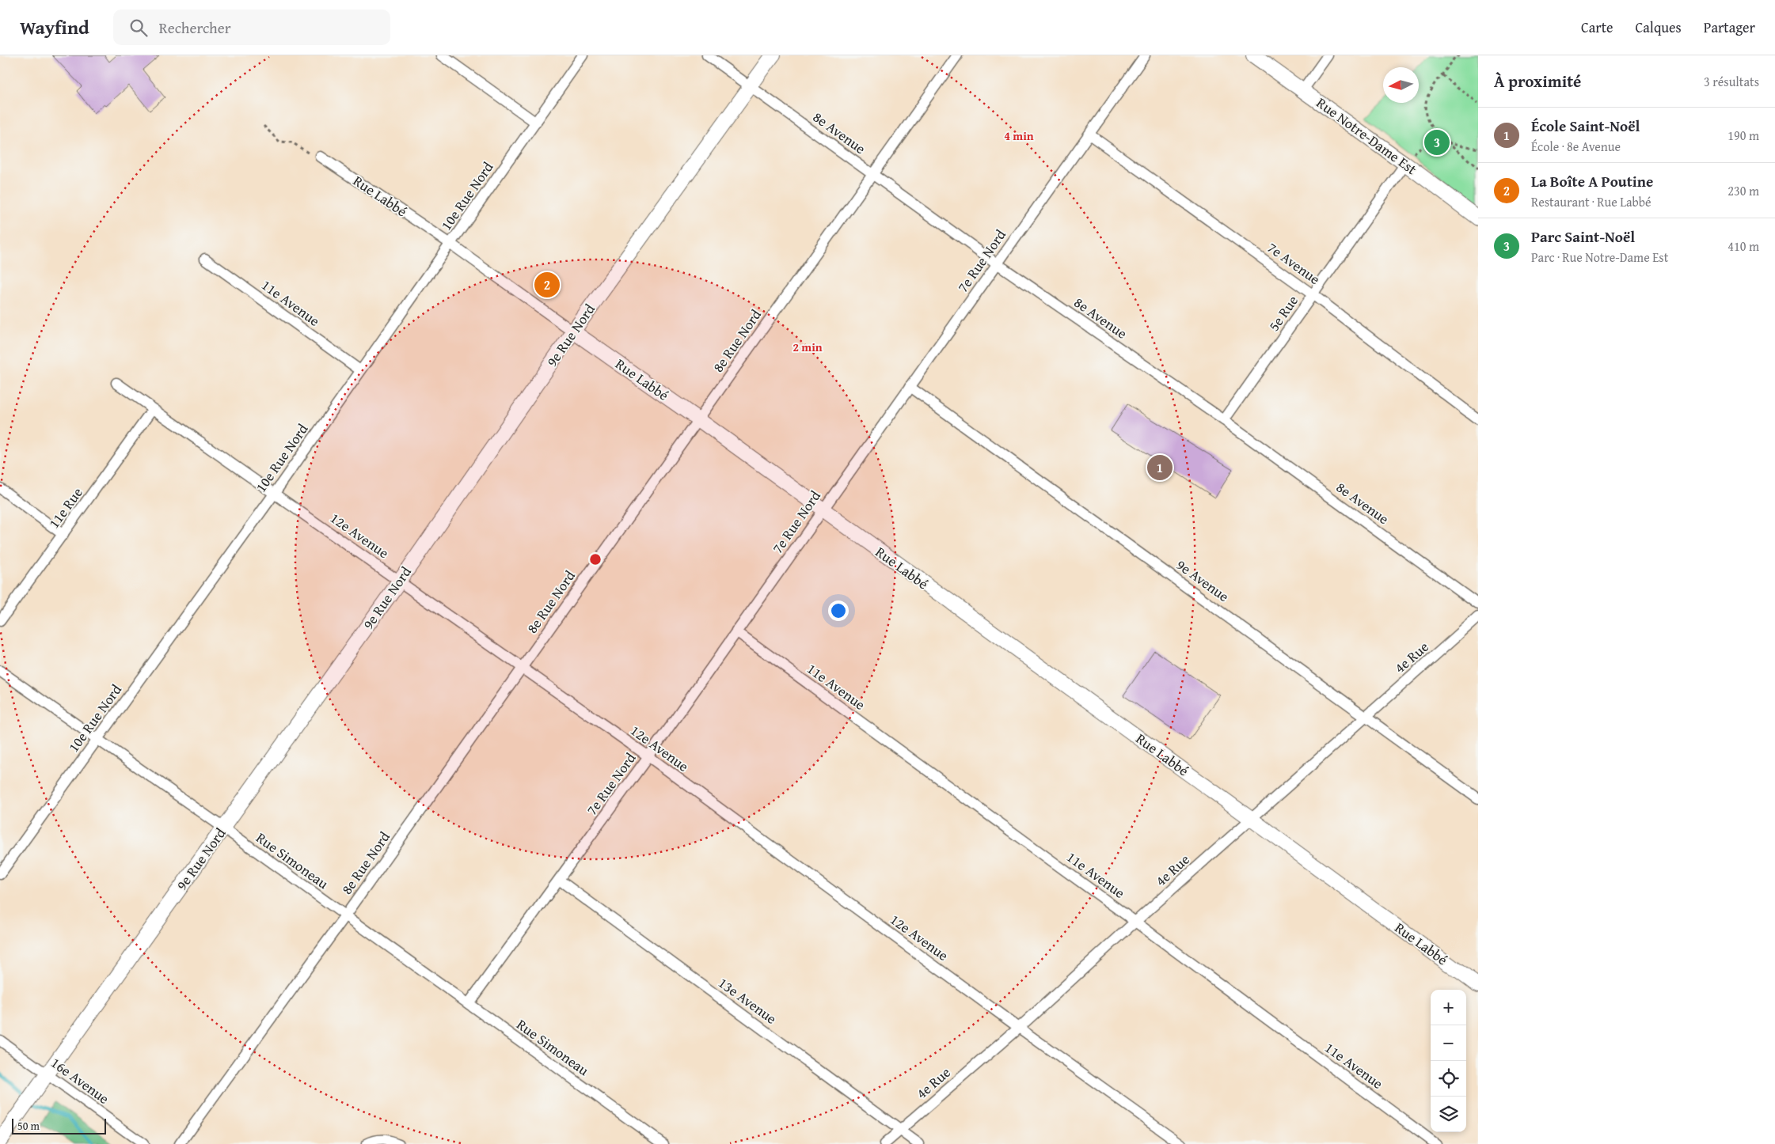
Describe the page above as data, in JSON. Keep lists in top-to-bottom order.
{
  "streets": {
    "street": [
      "8e Avenue",
      "Rue Notre-Dame Est",
      "Rue Labbé",
      "10e Rue Nord",
      "7e Rue Nord",
      "7e Avenue",
      "11e Avenue",
      "5e Rue",
      "9e Rue Nord",
      "8e Rue Nord",
      "11e Rue",
      "12e Avenue",
      "9e Avenue",
      "4e Rue",
      "Rue Simoneau",
      "13e Avenue",
      "16e Avenue"
    ]
  },
  "crossings": [
    ["8e Avenue", "7e Rue Nord"],
    ["8e Avenue", "5e Rue"],
    ["8e Avenue", "9e Rue Nord"],
    ["8e Avenue", "8e Rue Nord"],
    ["Rue Notre-Dame Est", "5e Rue"],
    ["Rue Labbé", "10e Rue Nord"],
    ["Rue Labbé", "7e Rue Nord"],
    ["Rue Labbé", "9e Rue Nord"],
    ["Rue Labbé", "8e Rue Nord"],
    ["Rue Labbé", "4e Rue"],
    ["10e Rue Nord", "11e Avenue"],
    ["10e Rue Nord", "12e Avenue"],
    ["10e Rue Nord", "Rue Simoneau"],
    ["7e Rue Nord", "7e Avenue"],
    ["7e Rue Nord", "11e Avenue"],
    ["7e Rue Nord", "12e Avenue"],
    ["7e Rue Nord", "9e Avenue"],
    ["7e Rue Nord", "Rue Simoneau"],
    ["7e Rue Nord", "13e Avenue"],
    ["7e Avenue", "5e Rue"],
    ["11e Avenue", "4e Rue"],
    ["9e Rue Nord", "12e Avenue"],
    ["9e Rue Nord", "Rue Simoneau"],
    ["9e Rue Nord", "16e Avenue"],
    ["8e Rue Nord", "12e Avenue"],
    ["8e Rue Nord", "Rue Simoneau"],
    ["11e Rue", "12e Avenue"],
    ["12e Avenue", "4e Rue"],
    ["9e Avenue", "4e Rue"],
    ["4e Rue", "13e Avenue"]
  ],
  "scale_bar": "50 m",
  "north": "left",
  "page": {
    "header": "Wayfind",
    "search": "Rechercher",
    "nav": ["Carte", "Calques", "Partager"],
    "heading": ["À proximité", "3 résultats"],
    "list": [
      {
        "mark": "1",
        "name": "École Saint-Noël",
        "note": "École · 8e Avenue",
        "value": "190 m"
      },
      {
        "mark": "2",
        "name": "La Boîte A Poutine",
        "note": "Restaurant · Rue Labbé",
        "value": "230 m"
      },
      {
        "mark": "3",
        "name": "Parc Saint-Noël",
        "note": "Parc · Rue Notre-Dame Est",
        "value": "410 m"
      }
    ],
    "pins": ["3", "2", "1"],
    "map_buttons": ["+", "−"],
    "scale": "50 m"
  },
  "rings": ["4 min", "2 min"]
}
